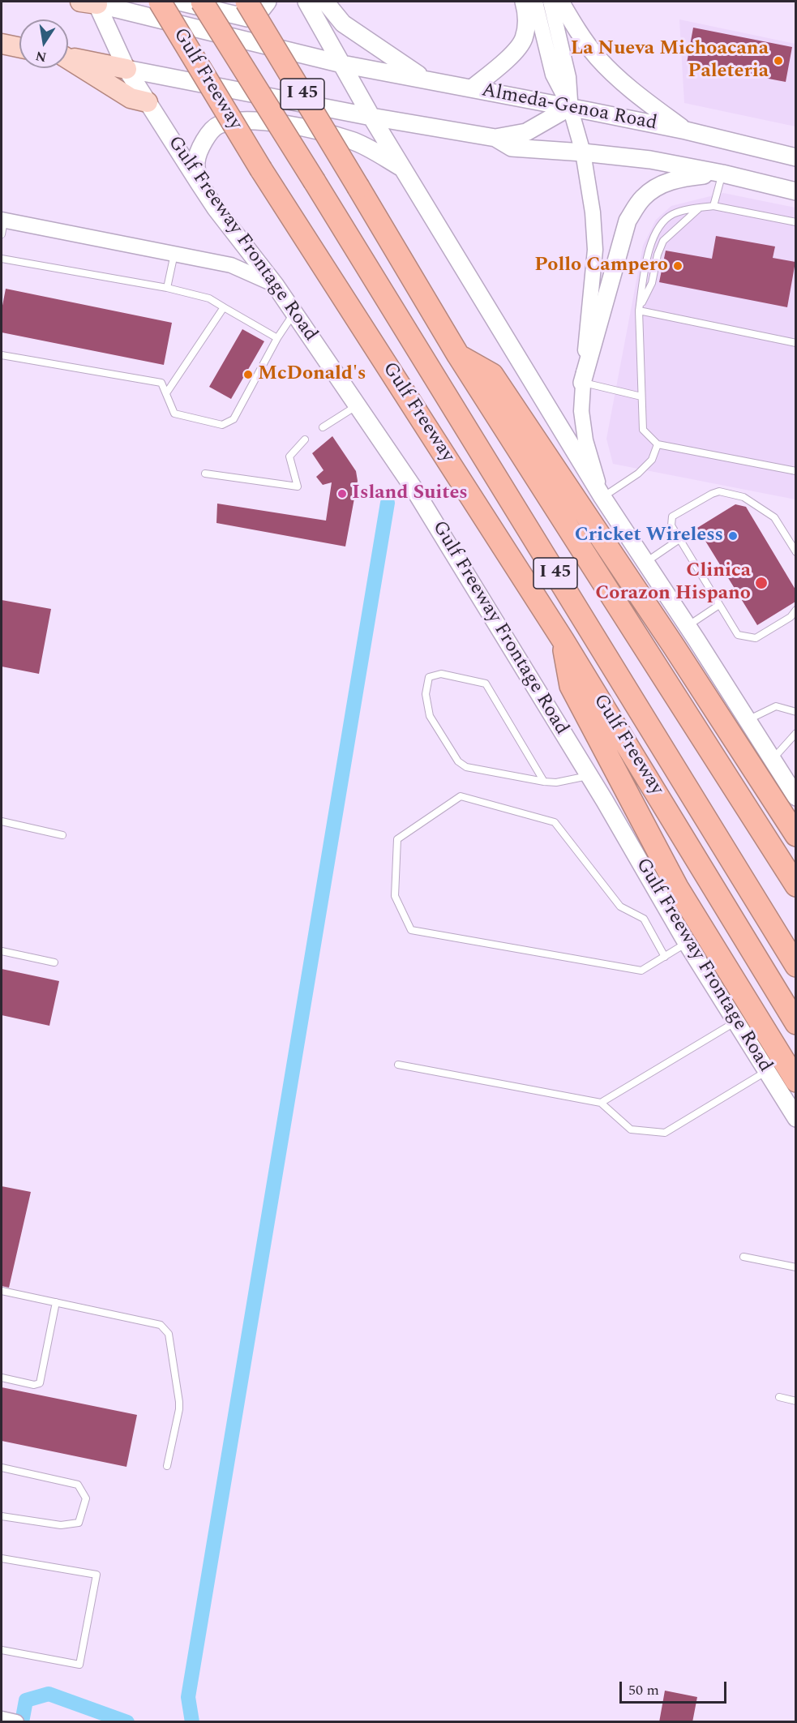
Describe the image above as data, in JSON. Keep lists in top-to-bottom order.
{
  "streets": {
    "highway": ["Gulf Freeway", "I 45"],
    "main road": ["Almeda-Genoa Road", "Gulf Freeway Frontage Road"]
  },
  "crossings": [
    ["Almeda-Genoa Road", "Gulf Freeway Frontage Road"]
  ],
  "places": [
    "La Nueva Michoacana Paleteria",
    "Pollo Campero",
    "McDonald's",
    "Island Suites",
    "Cricket Wireless",
    "Clinica Corazon Hispano"
  ],
  "scale_bar": "50 m",
  "north": "bottom"
}
